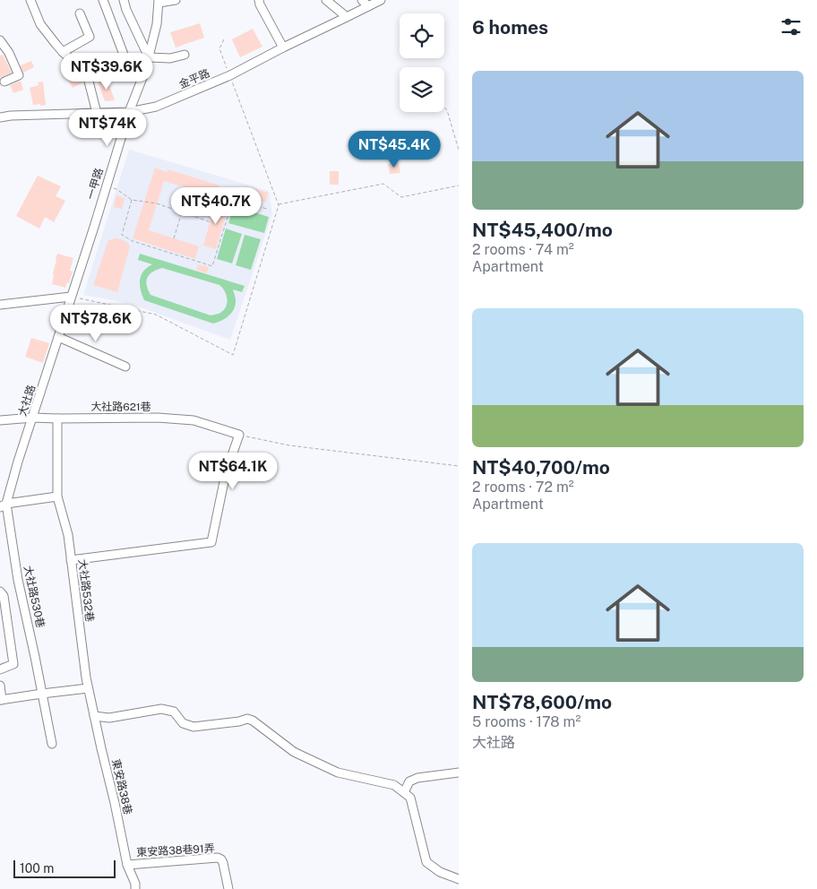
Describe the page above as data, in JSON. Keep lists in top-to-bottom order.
{
  "streets": {
    "street": [
      "金平路",
      "一甲路",
      "大社路",
      "大社路621巷",
      "大社路532巷",
      "大社路530巷",
      "東安路38巷",
      "東安路38巷91弄"
    ]
  },
  "crossings": [
    ["金平路", "一甲路"],
    ["一甲路", "大社路"],
    ["大社路", "大社路621巷"],
    ["大社路", "大社路530巷"],
    ["大社路621巷", "大社路532巷"],
    ["大社路532巷", "東安路38巷"],
    ["東安路38巷", "東安路38巷91弄"]
  ],
  "scale_bar": "100 m",
  "page": {
    "heading": "6 homes",
    "price": [
      "NT$39.6K",
      "NT$74K",
      "NT$45.4K",
      "NT$40.7K",
      "NT$78.6K",
      "NT$64.1K"
    ],
    "list": [
      {
        "name": "NT$45,400/mo",
        "note": "2 rooms · 74 m² · Apartment"
      },
      {
        "name": "NT$40,700/mo",
        "note": "2 rooms · 72 m² · Apartment"
      },
      {
        "name": "NT$78,600/mo",
        "note": "5 rooms · 178 m² · 大社路"
      }
    ],
    "scale": "100 m"
  }
}
